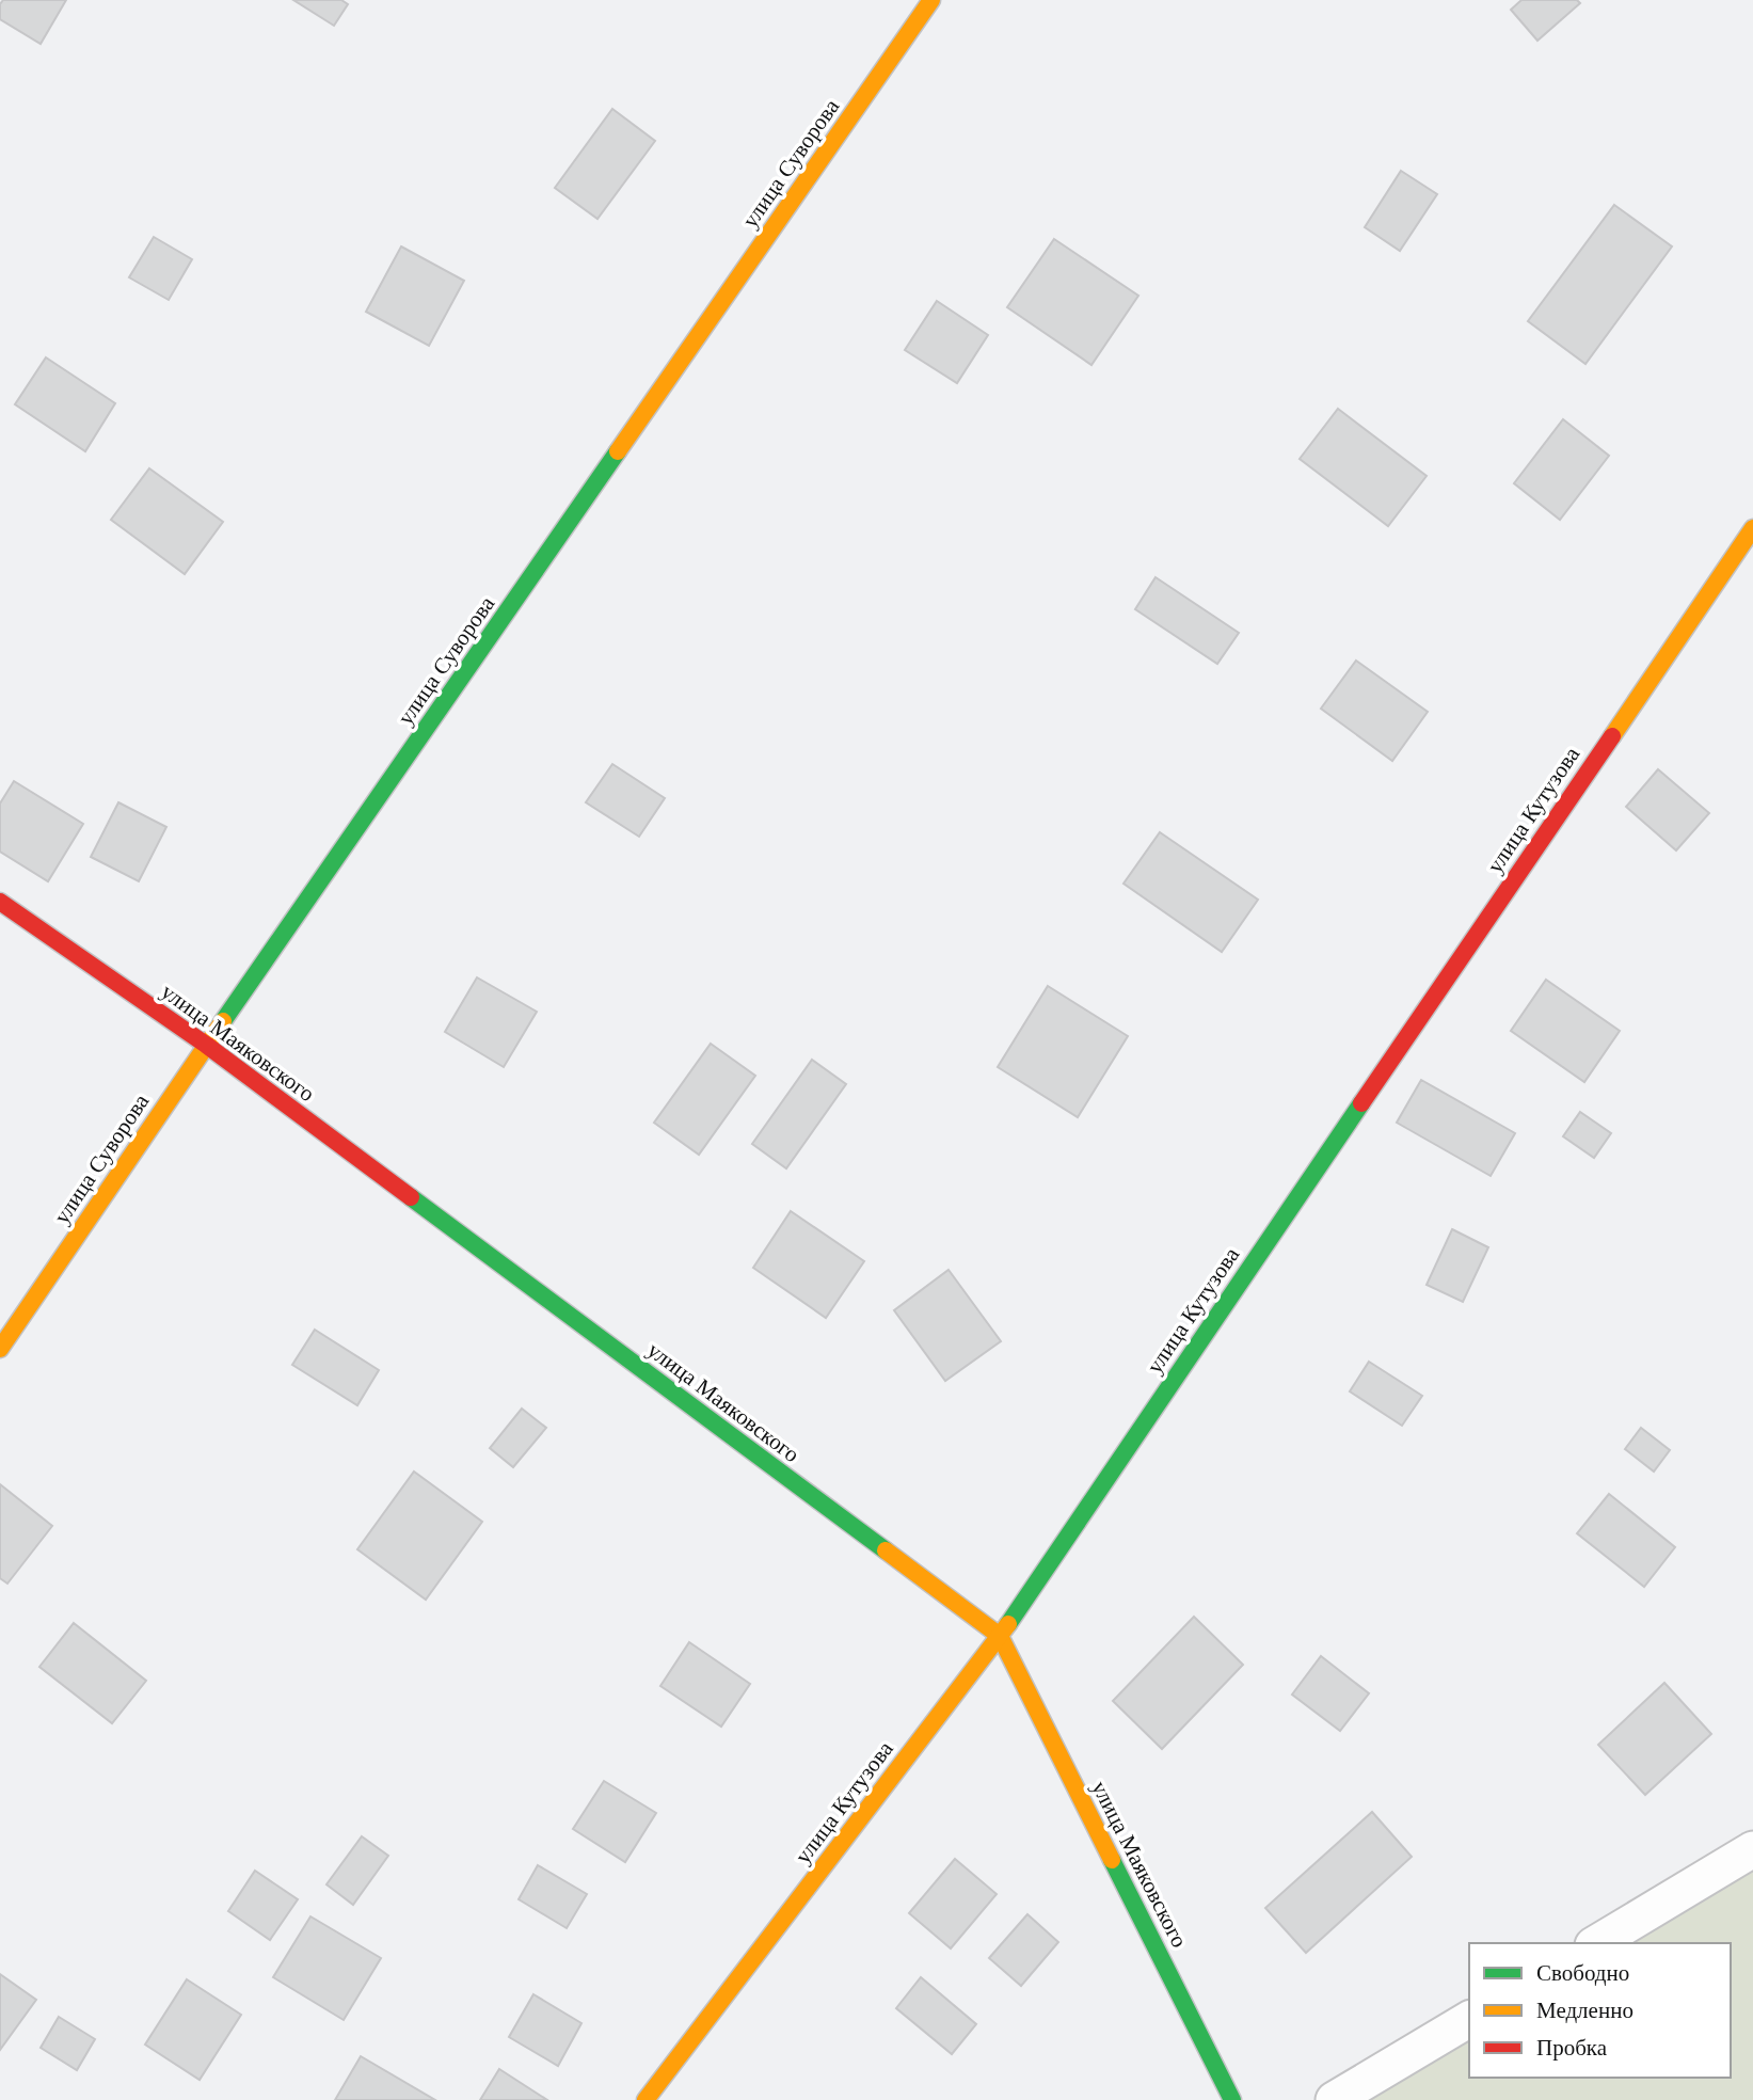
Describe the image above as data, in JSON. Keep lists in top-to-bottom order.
{
  "streets": {
    "street": ["улица Суворова", "улица Кутузова", "улица Маяковского"]
  },
  "crossings": [
    ["улица Суворова", "улица Маяковского"],
    ["улица Кутузова", "улица Маяковского"]
  ],
  "legend": ["Свободно", "Медленно", "Пробка"]
}
